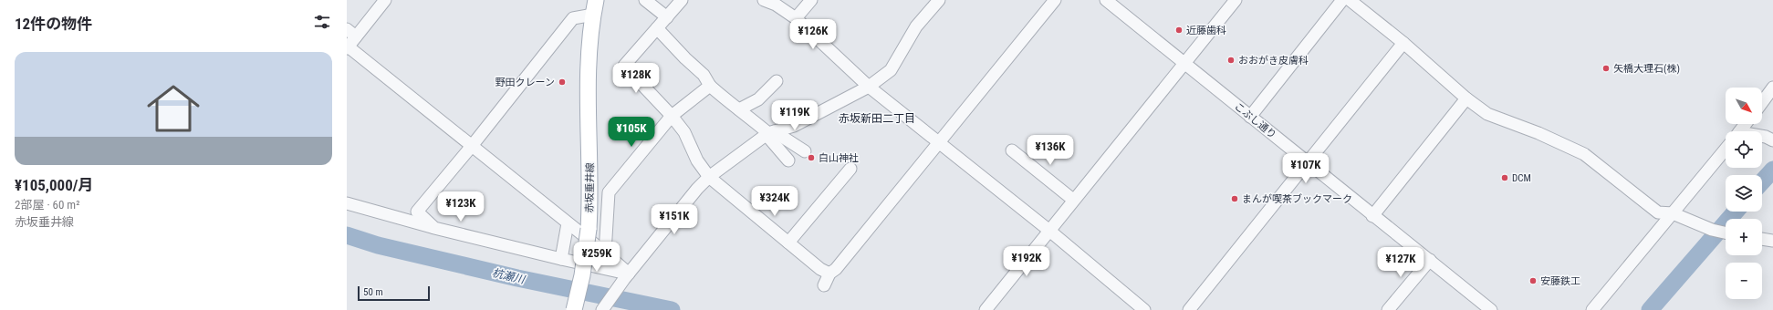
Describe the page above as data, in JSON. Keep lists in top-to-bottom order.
{
  "streets": {
    "main road": ["赤坂垂井線"],
    "street": ["こぶし通り"]
  },
  "districts": ["赤坂新田二丁目"],
  "water": ["杭瀬川"],
  "places": [
    "近藤歯科",
    "おおがき皮膚科",
    "矢橋大理石(株)",
    "野田クレーン",
    "白山神社",
    "DCM",
    "まんが喫茶ブックマーク",
    "安藤鉄工"
  ],
  "scale_bar": "50 m",
  "north": "bottom right",
  "page": {
    "heading": "12件の物件",
    "price": [
      "¥126K",
      "¥128K",
      "¥119K",
      "¥105K",
      "¥136K",
      "¥107K",
      "¥324K",
      "¥123K",
      "¥151K",
      "¥259K",
      "¥192K",
      "¥127K"
    ],
    "list": [
      {
        "name": "¥105,000/月",
        "note": "2部屋 · 60 m² · 赤坂垂井線"
      }
    ],
    "map_buttons": ["+", "−"],
    "scale": "50 m"
  }
}
